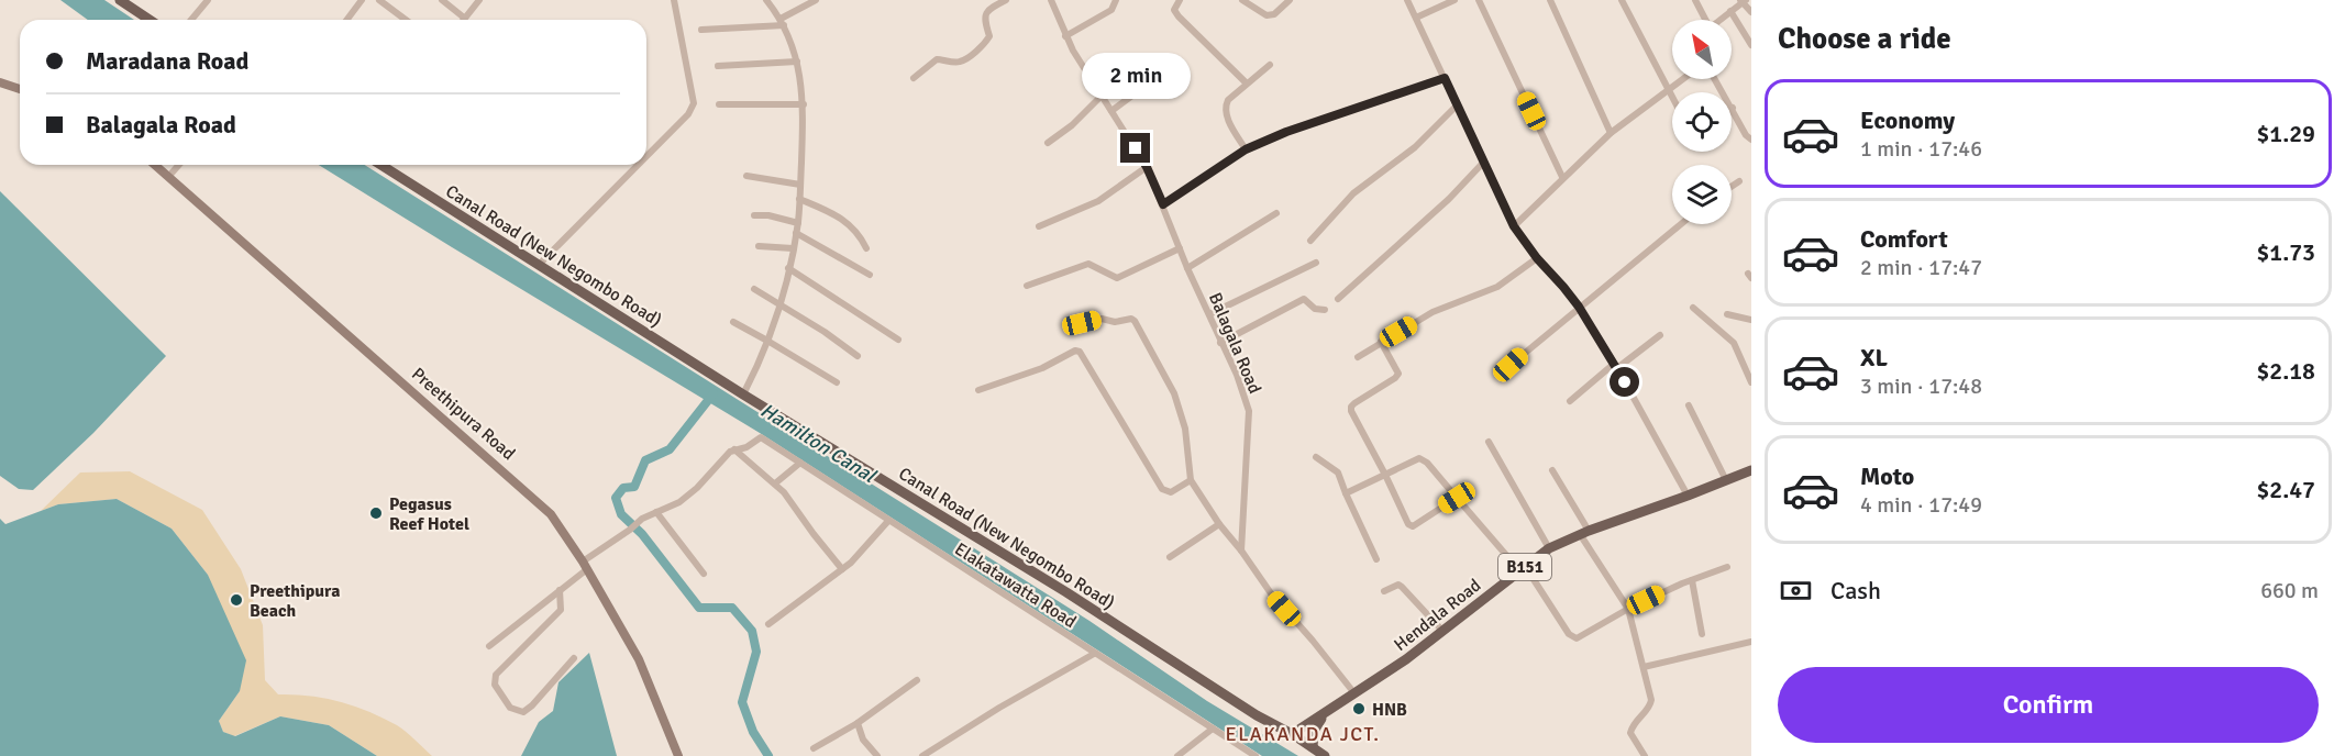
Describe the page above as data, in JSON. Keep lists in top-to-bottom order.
{
  "streets": {
    "main road": ["Canal Road (New Negombo Road)", "B151", "Hendala Road"],
    "street": ["Balagala Road", "Preethipura Road", "Elakatawatta Road"]
  },
  "crossings": [
    ["Canal Road (New Negombo Road)", "Hendala Road"]
  ],
  "districts": ["ELAKANDA JCT."],
  "water": ["Hamilton Canal"],
  "places": ["Pegasus Reef Hotel", "Preethipura Beach", "HNB"],
  "north": "top left",
  "page": {
    "heading": "Choose a ride",
    "banner": ["Maradana Road", "Balagala Road"],
    "bubble": "2 min",
    "list": [
      {
        "name": "Economy",
        "note": "1 min · 17:46",
        "value": "$1.29"
      },
      {
        "name": "Comfort",
        "note": "2 min · 17:47",
        "value": "$1.73"
      },
      {
        "name": "XL",
        "note": "3 min · 17:48",
        "value": "$2.18"
      },
      {
        "name": "Moto",
        "note": "4 min · 17:49",
        "value": "$2.47"
      }
    ],
    "pay": ["Cash", "660 m"],
    "buttons": "Confirm"
  }
}
